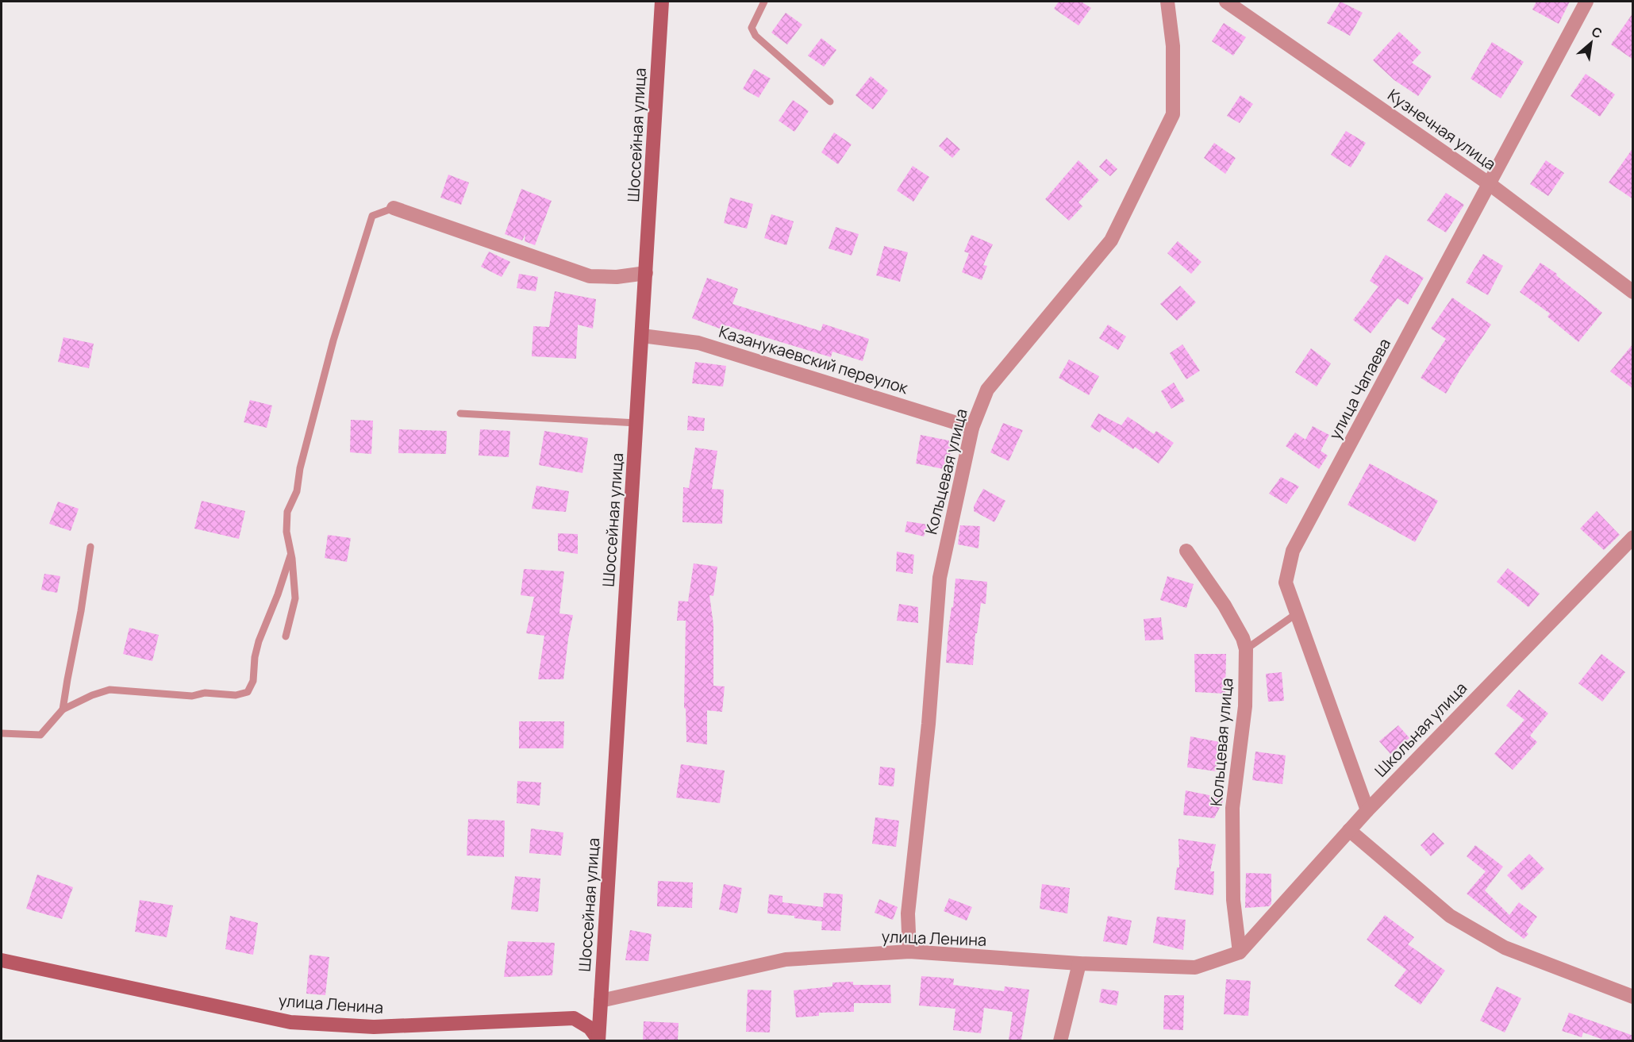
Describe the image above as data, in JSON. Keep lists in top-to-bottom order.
{
  "streets": {
    "street": [
      "Кузнечная улица",
      "Шоссейная улица",
      "Казанукаевский переулок",
      "улица Чапаева",
      "Кольцевая улица",
      "Школьная улица",
      "улица Ленина"
    ]
  },
  "crossings": [
    ["Кузнечная улица", "улица Чапаева"],
    ["Шоссейная улица", "Казанукаевский переулок"],
    ["Шоссейная улица", "улица Ленина"],
    ["Казанукаевский переулок", "Кольцевая улица"],
    ["улица Чапаева", "Школьная улица"],
    ["Кольцевая улица", "Школьная улица"],
    ["Кольцевая улица", "улица Ленина"],
    ["Школьная улица", "улица Ленина"]
  ],
  "north": "top right"
}
